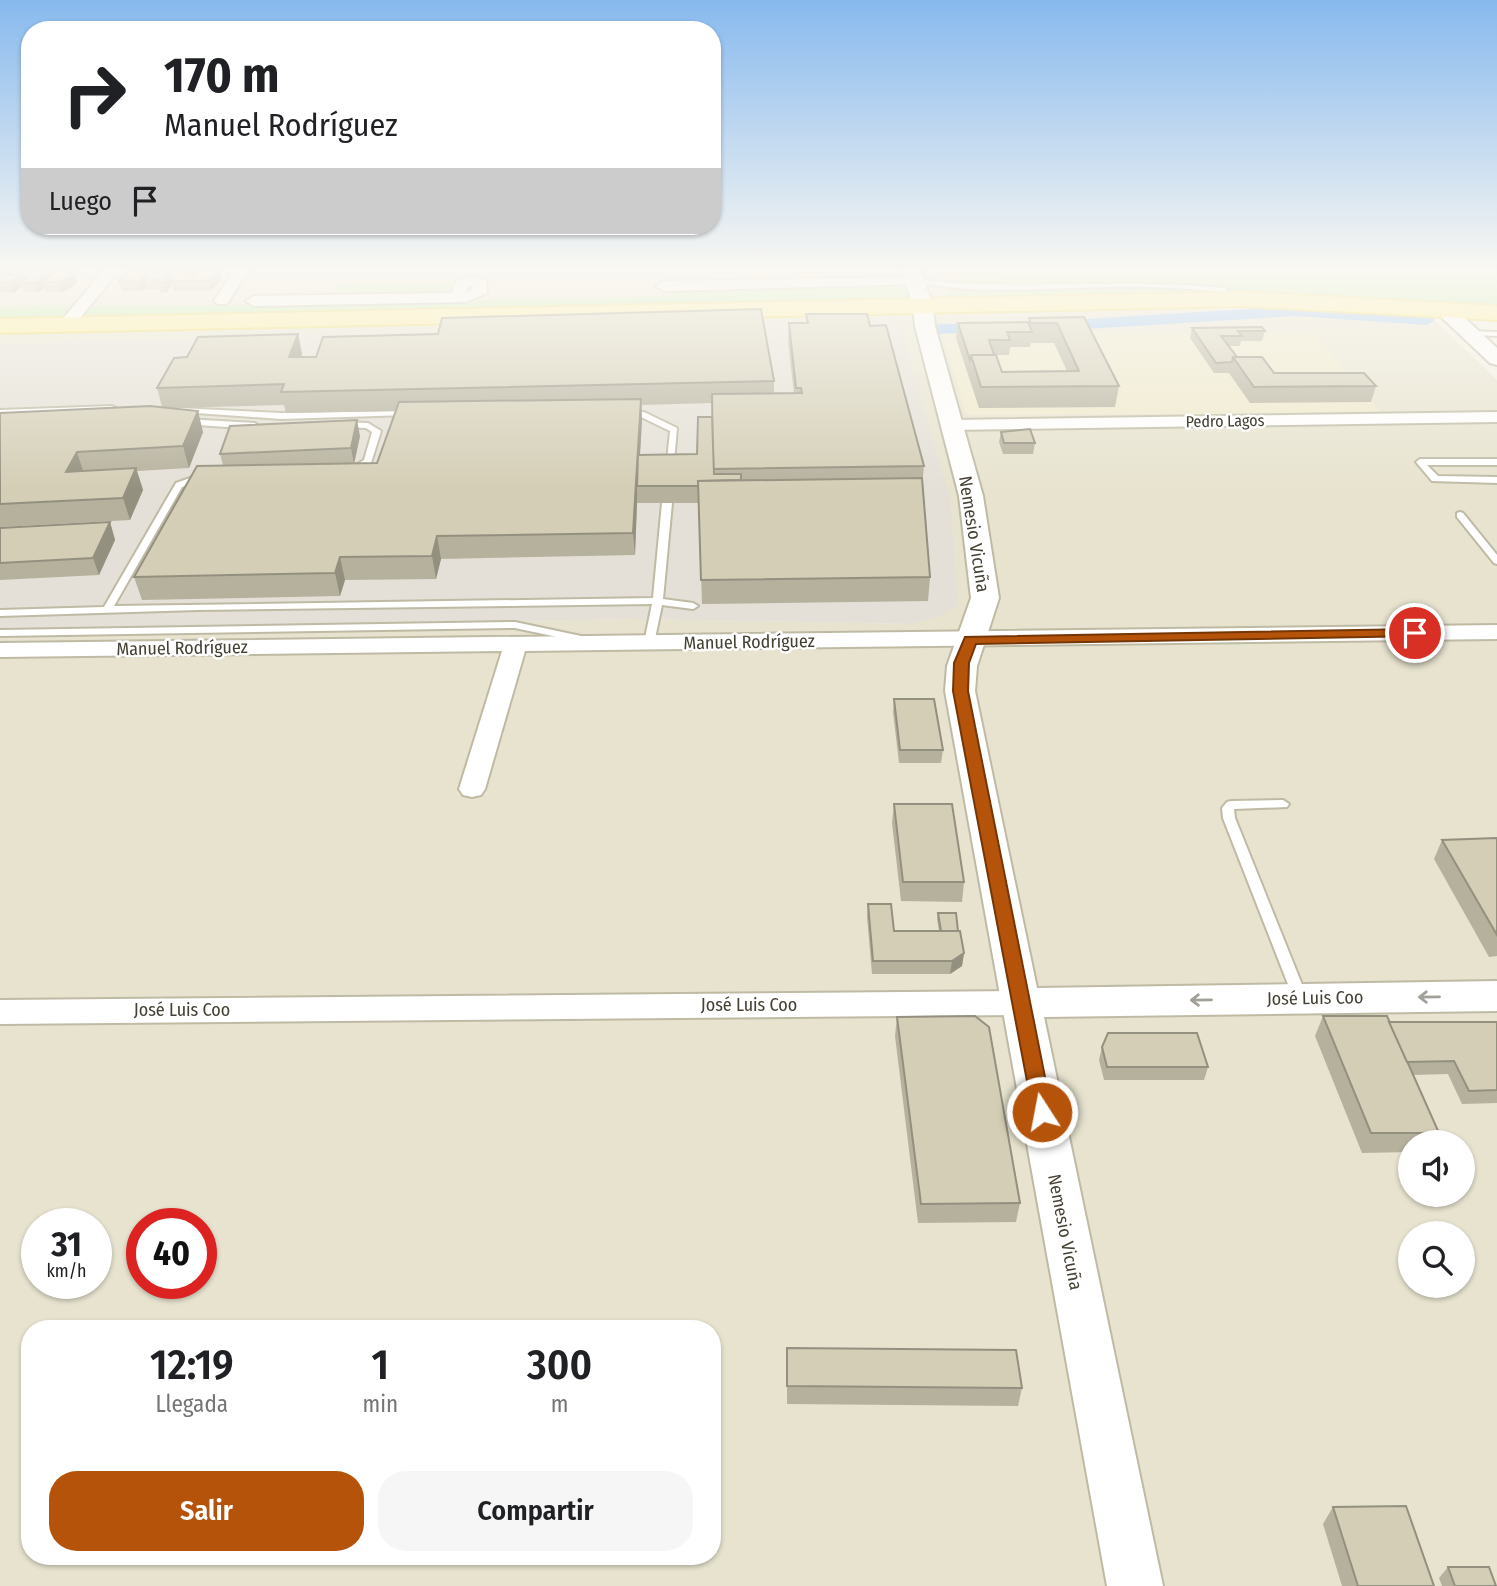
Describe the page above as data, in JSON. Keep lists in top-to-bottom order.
{
  "streets": {
    "street": [
      "Pedro Lagos",
      "Nemesio Vicuña",
      "Manuel Rodríguez",
      "José Luis Coo"
    ]
  },
  "crossings": [
    ["Pedro Lagos", "Nemesio Vicuña"],
    ["Nemesio Vicuña", "Manuel Rodríguez"],
    ["Nemesio Vicuña", "José Luis Coo"]
  ],
  "page": {
    "turn": ["170 m", "Manuel Rodríguez"],
    "then": "Luego",
    "speed": "31 km/h",
    "limit": "40",
    "eta": [
      "12:19",
      "Llegada",
      "1",
      "min",
      "300",
      "m"
    ],
    "buttons": ["Salir", "Compartir"]
  }
}
